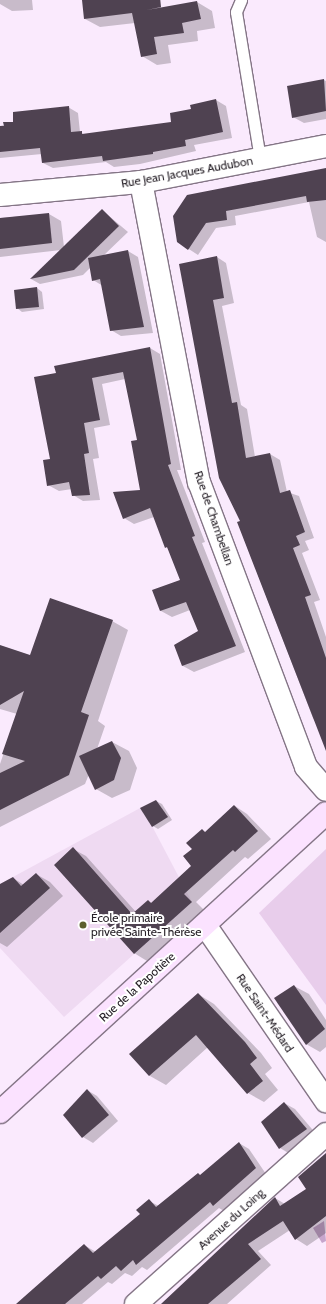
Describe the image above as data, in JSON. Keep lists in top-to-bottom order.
{
  "streets": {
    "street": [
      "Rue Jean Jacques Audubon",
      "Rue de Chambellan",
      "Rue de la Papotière",
      "Rue Saint-Médard",
      "Avenue du Loing"
    ]
  },
  "crossings": [
    ["Rue Jean Jacques Audubon", "Rue de Chambellan"],
    ["Rue de la Papotière", "Rue Saint-Médard"]
  ],
  "places": ["École primaire privée Sainte-Thérèse"]
}
